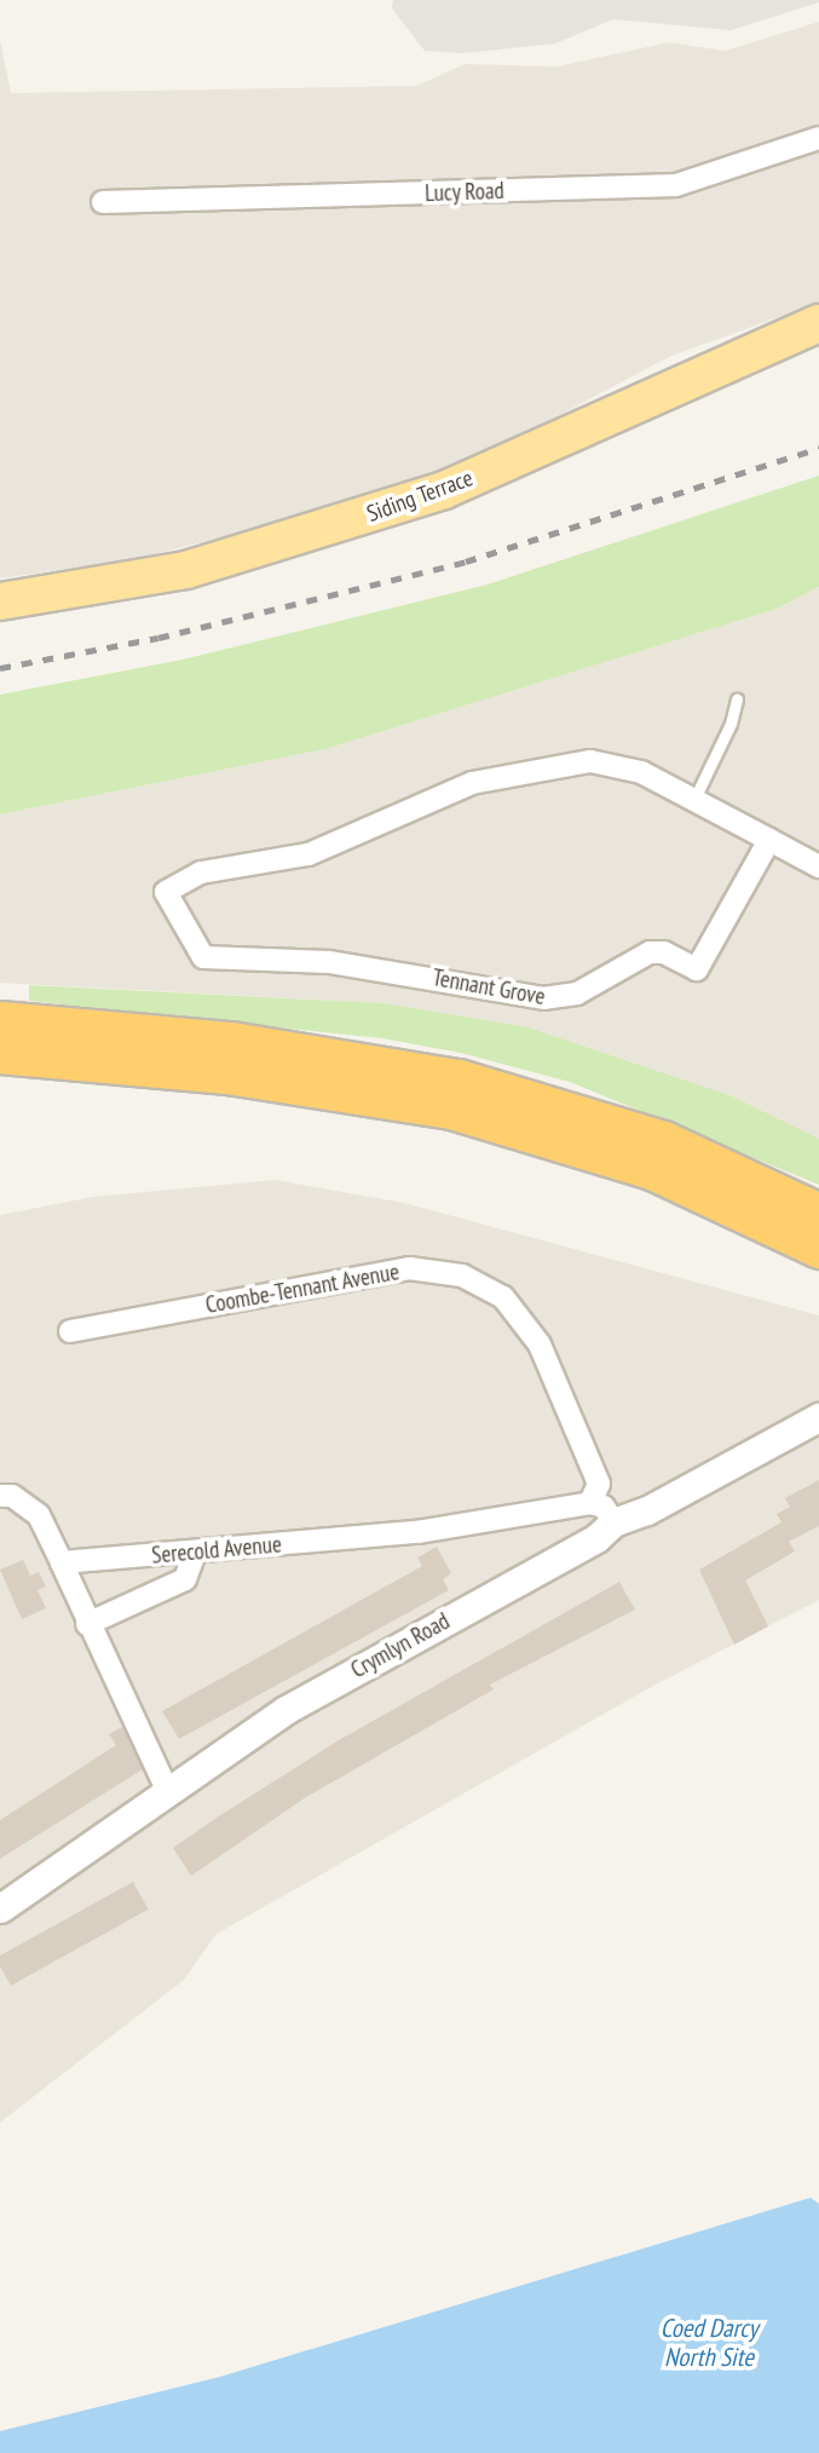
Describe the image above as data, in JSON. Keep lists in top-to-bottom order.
{
  "streets": {
    "main road": ["Siding Terrace"],
    "street": [
      "Lucy Road",
      "Tennant Grove",
      "Coombe-Tennant Avenue",
      "Serecold Avenue",
      "Crymlyn Road"
    ]
  },
  "crossings": [
    ["Coombe-Tennant Avenue", "Serecold Avenue"]
  ],
  "water": ["Coed Darcy North Site"]
}
